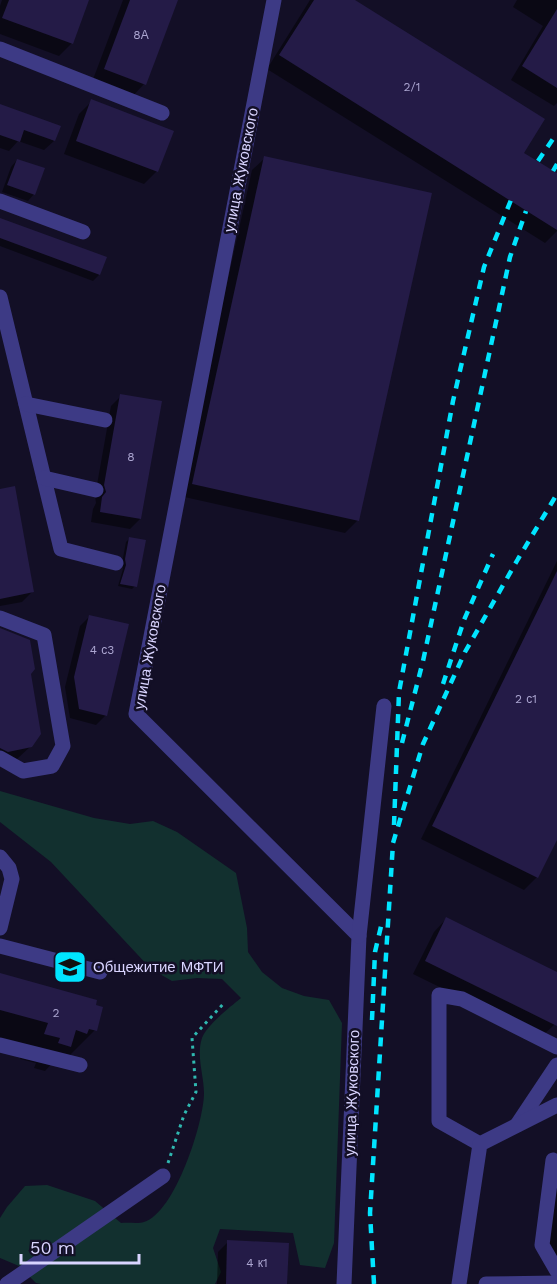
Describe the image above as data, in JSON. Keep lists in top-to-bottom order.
{
  "streets": {
    "street": ["улица Жуковского"]
  },
  "places": {
    "school or university": ["Общежитие МФТИ"]
  },
  "house_numbers": [
    "8А",
    "2/1",
    "8",
    "4 с3",
    "2 с1",
    "2",
    "4 к1"
  ],
  "scale_bar": "50 m"
}
